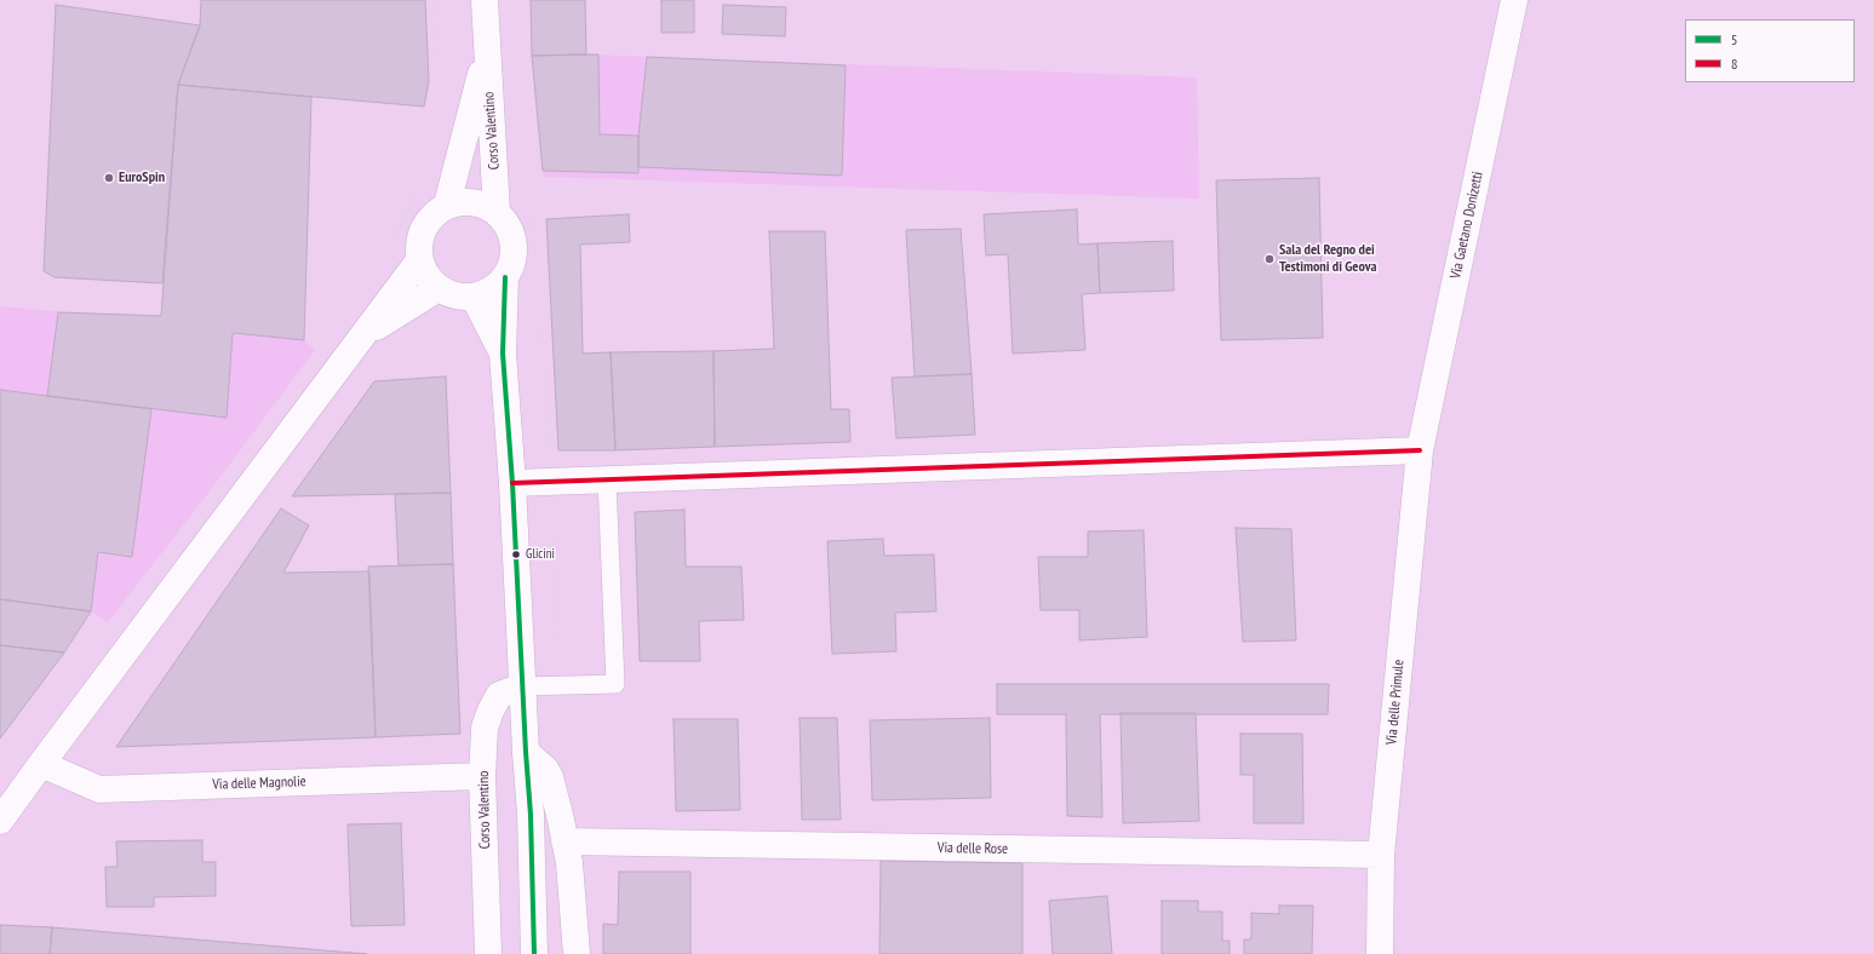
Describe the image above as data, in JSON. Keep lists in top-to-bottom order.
{
  "streets": {
    "street": [
      "Corso Valentino",
      "Via Gaetano Donizetti",
      "Via delle Primule",
      "Via delle Magnolie",
      "Via delle Rose"
    ]
  },
  "crossings": [
    ["Corso Valentino", "Via delle Magnolie"],
    ["Via Gaetano Donizetti", "Via delle Primule"],
    ["Via delle Primule", "Via delle Rose"]
  ],
  "places": ["EuroSpin", "Sala del Regno dei Testimoni di Geova", "Glicini"],
  "lines": ["transit line 5", "transit line 8"],
  "legend": ["5", "8"]
}
